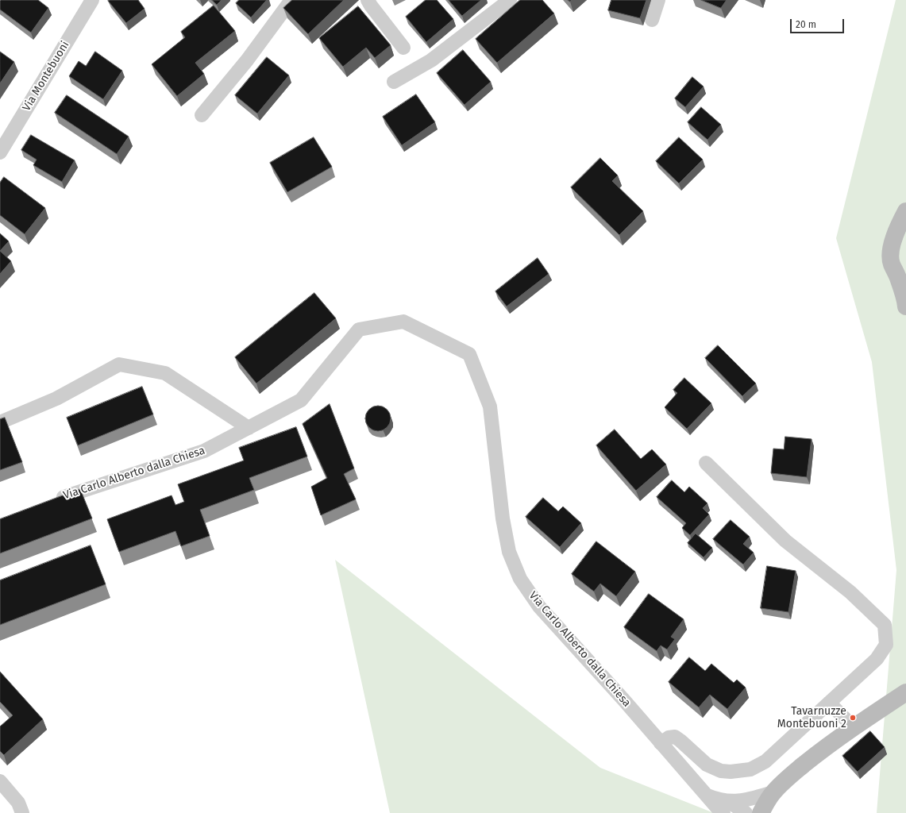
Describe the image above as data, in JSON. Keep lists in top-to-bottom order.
{
  "streets": {
    "street": ["Via Montebuoni", "Via Carlo Alberto dalla Chiesa"]
  },
  "places": ["Tavarnuzze Montebuoni 2"],
  "scale_bar": "20 m"
}
